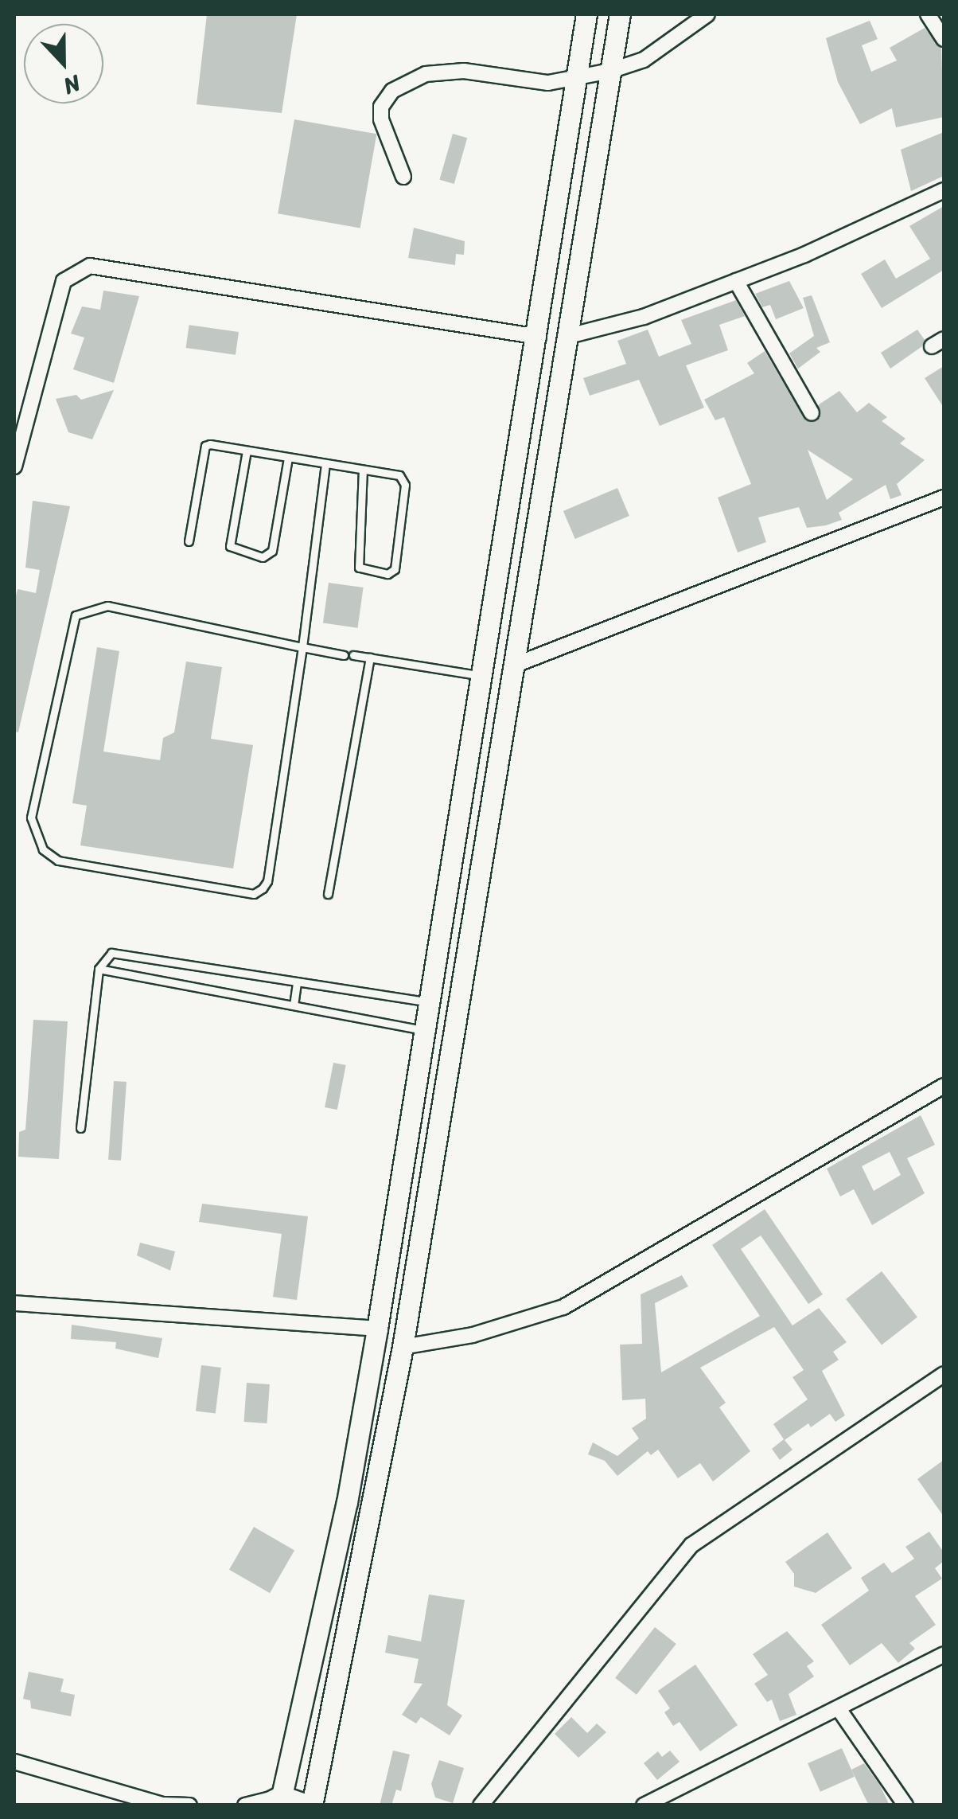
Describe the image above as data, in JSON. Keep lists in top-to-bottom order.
{
  "north": "bottom"
}
